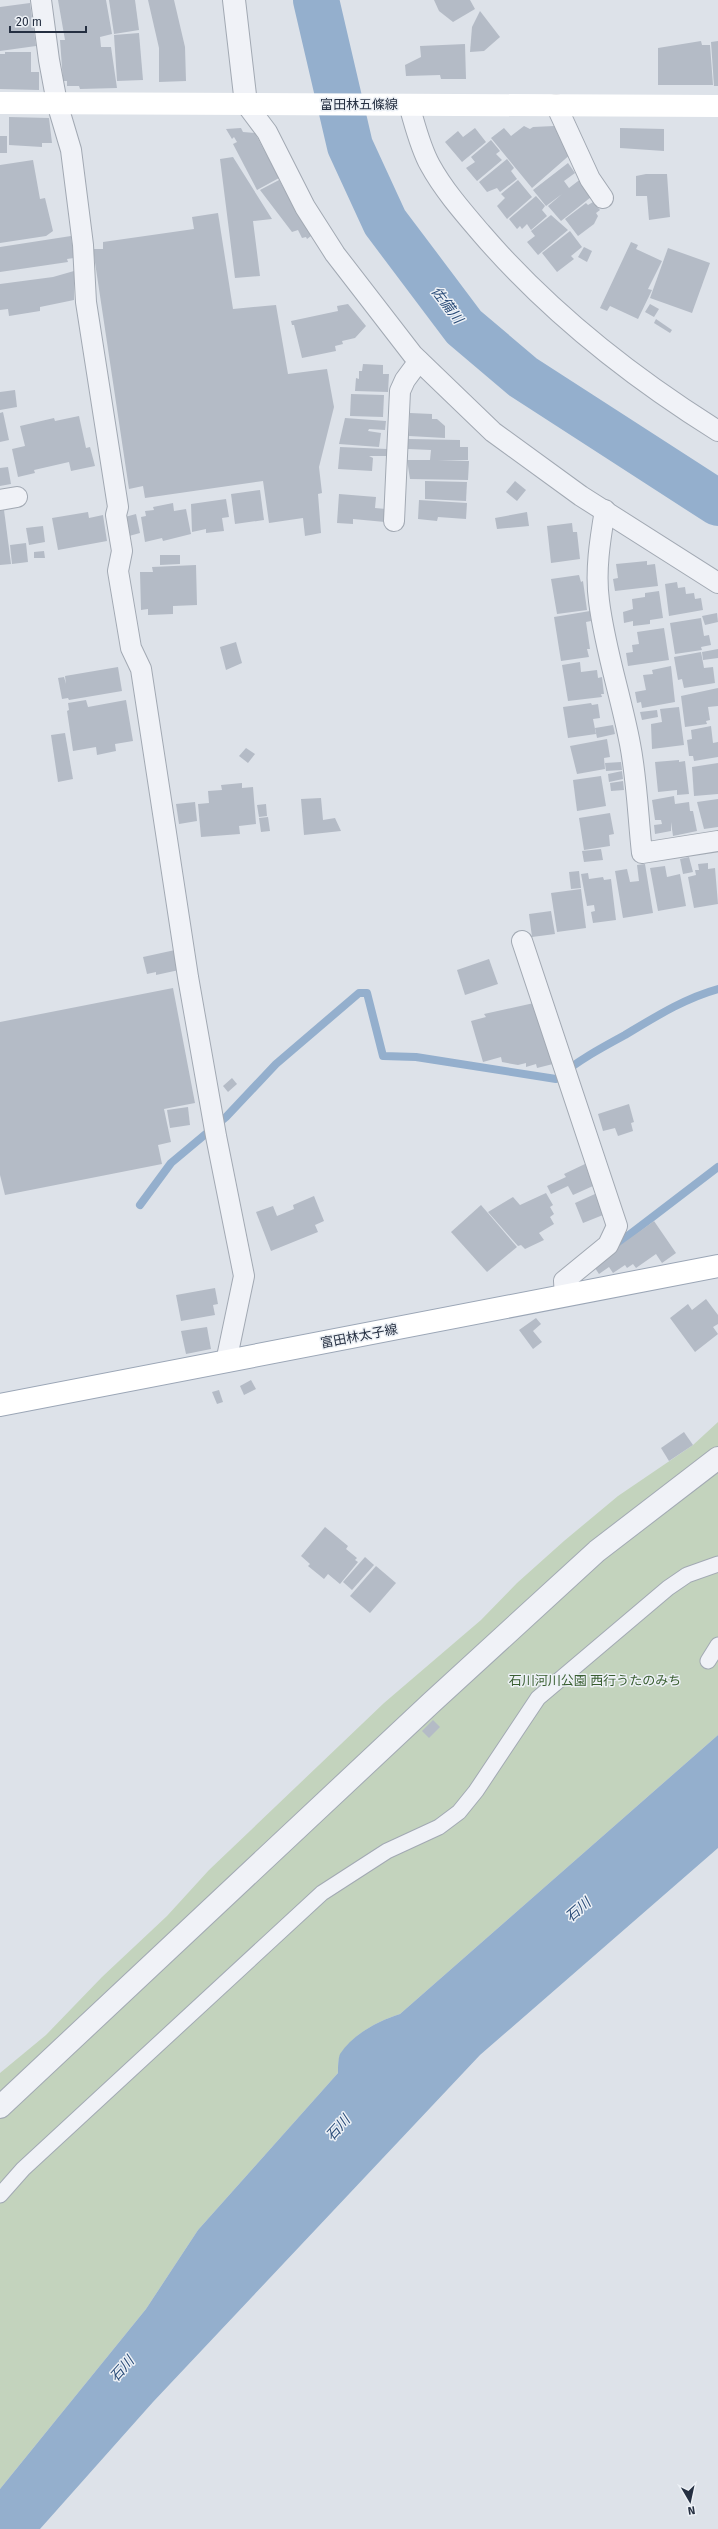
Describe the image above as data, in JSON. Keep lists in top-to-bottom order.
{
  "streets": {
    "main road": ["富田林五條線", "富田林太子線"]
  },
  "water": ["佐備川", "石川"],
  "parks": ["石川河川公園 西行うたのみち"],
  "scale_bar": "20 m",
  "north": "bottom"
}
